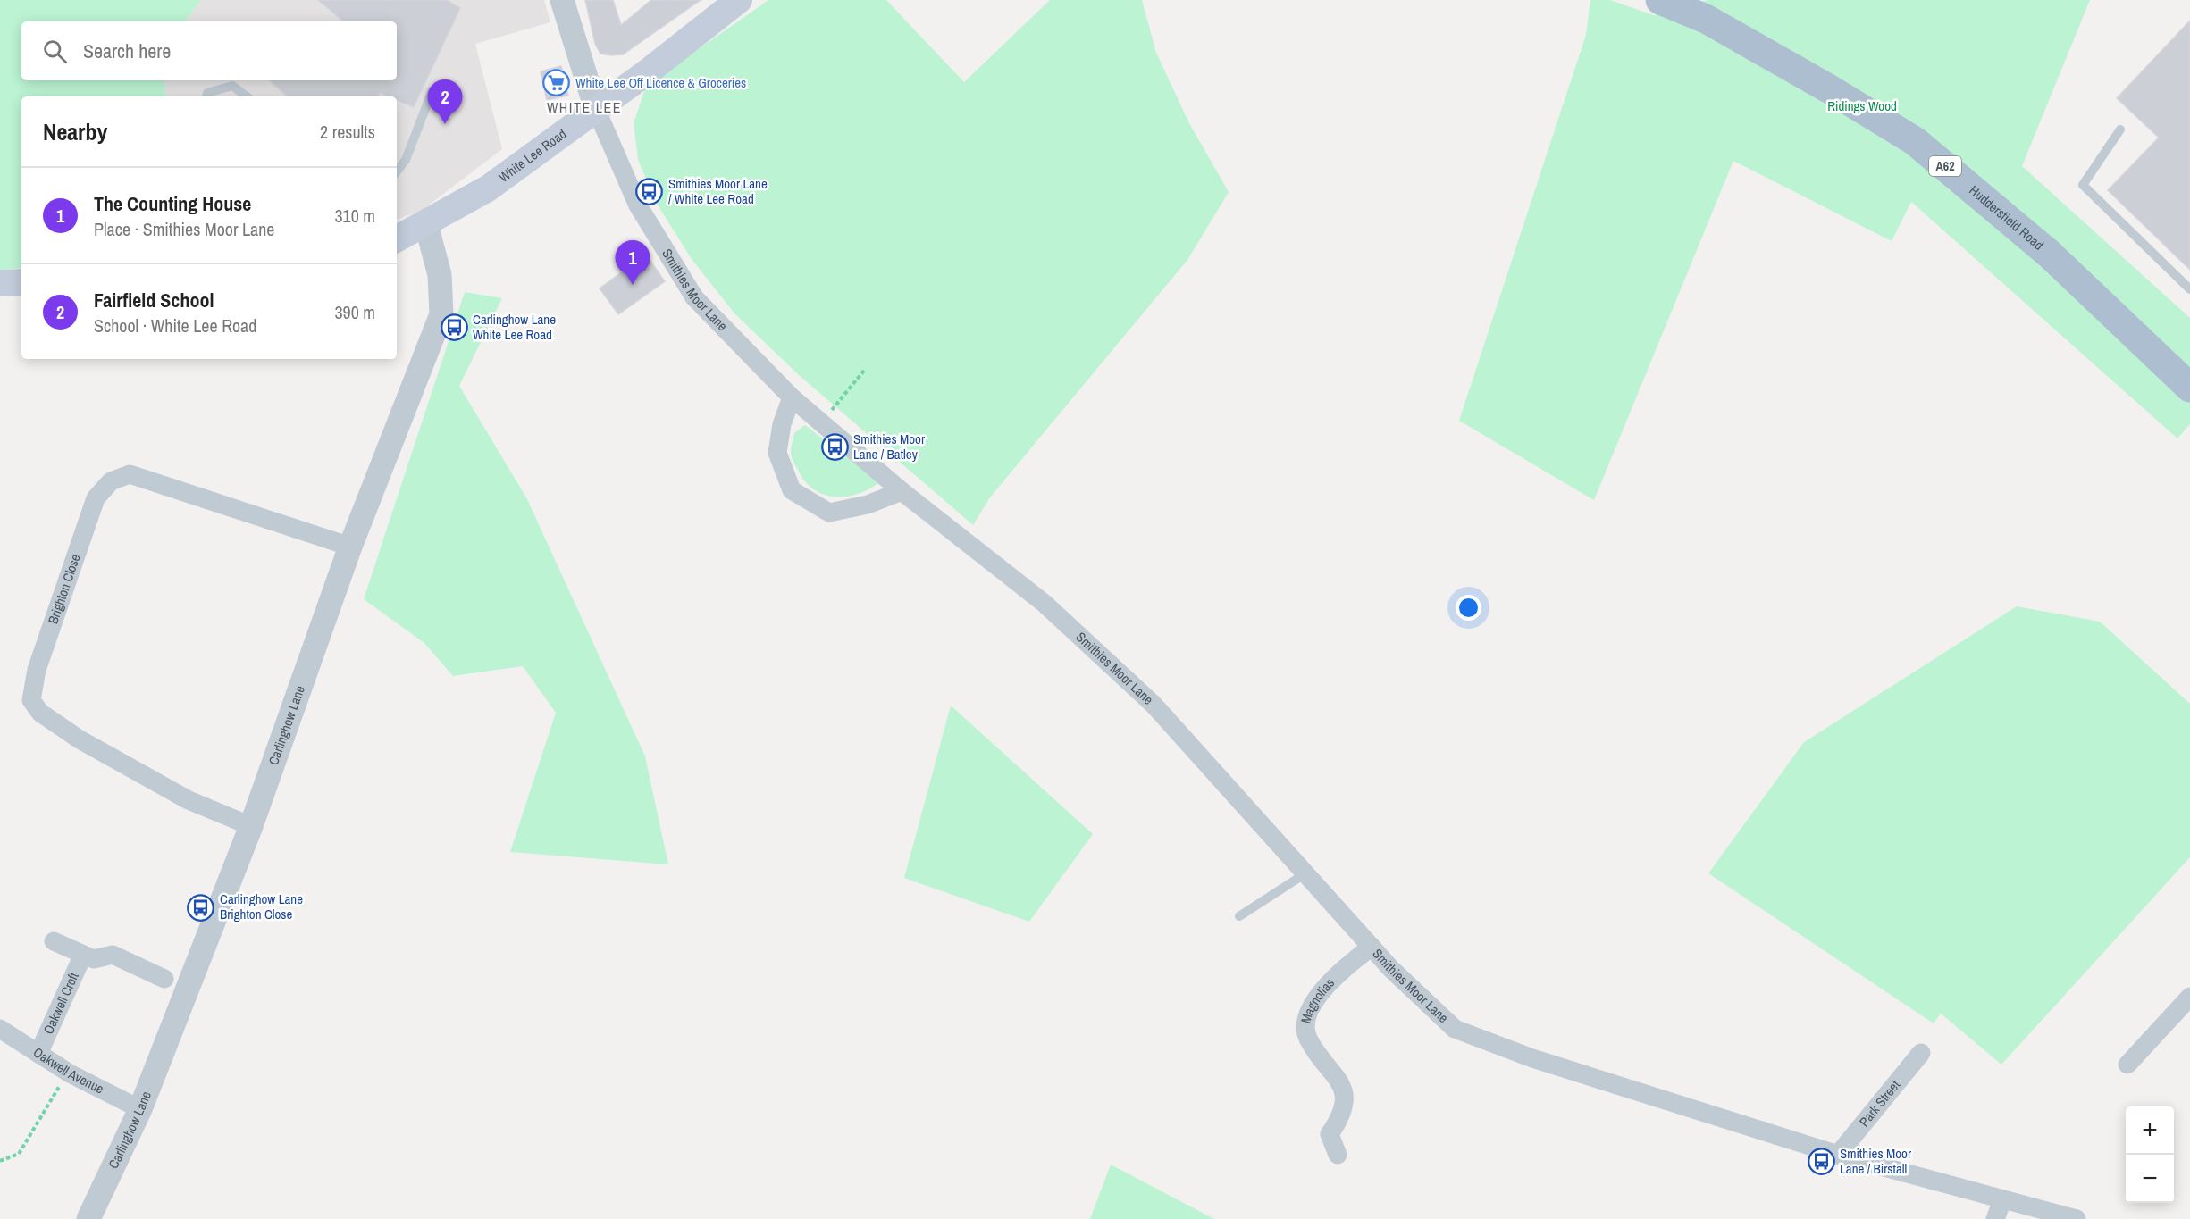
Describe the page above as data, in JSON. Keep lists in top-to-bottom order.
{
  "streets": {
    "main road": ["White Lee Road", "A62", "Huddersfield Road"],
    "street": [
      "Smithies Moor Lane",
      "Brighton Close",
      "Carlinghow Lane",
      "Magnolias",
      "Oakwell Croft",
      "Oakwell Avenue",
      "Park Street"
    ]
  },
  "crossings": [
    ["White Lee Road", "Smithies Moor Lane"],
    ["White Lee Road", "Carlinghow Lane"],
    ["Smithies Moor Lane", "Magnolias"],
    ["Smithies Moor Lane", "Park Street"],
    ["Brighton Close", "Carlinghow Lane"],
    ["Carlinghow Lane", "Oakwell Avenue"],
    ["Oakwell Croft", "Oakwell Avenue"]
  ],
  "districts": ["WHITE LEE"],
  "parks": ["Ridings Wood"],
  "places": {
    "supermarket": ["White Lee Off Licence & Groceries"],
    "bus stop": [
      "Smithies Moor Lane / White Lee Road",
      "Carlinghow Lane White Lee Road",
      "Smithies Moor Lane / Batley",
      "Carlinghow Lane Brighton Close",
      "Smithies Moor Lane / Birstall"
    ]
  },
  "page": {
    "search": "Search here",
    "pins": ["2", "1"],
    "heading": ["Nearby", "2 results"],
    "list": [
      {
        "mark": "1",
        "name": "The Counting House",
        "note": "Place · Smithies Moor Lane",
        "value": "310 m"
      },
      {
        "mark": "2",
        "name": "Fairfield School",
        "note": "School · White Lee Road",
        "value": "390 m"
      }
    ],
    "map_buttons": ["+", "−"]
  }
}
